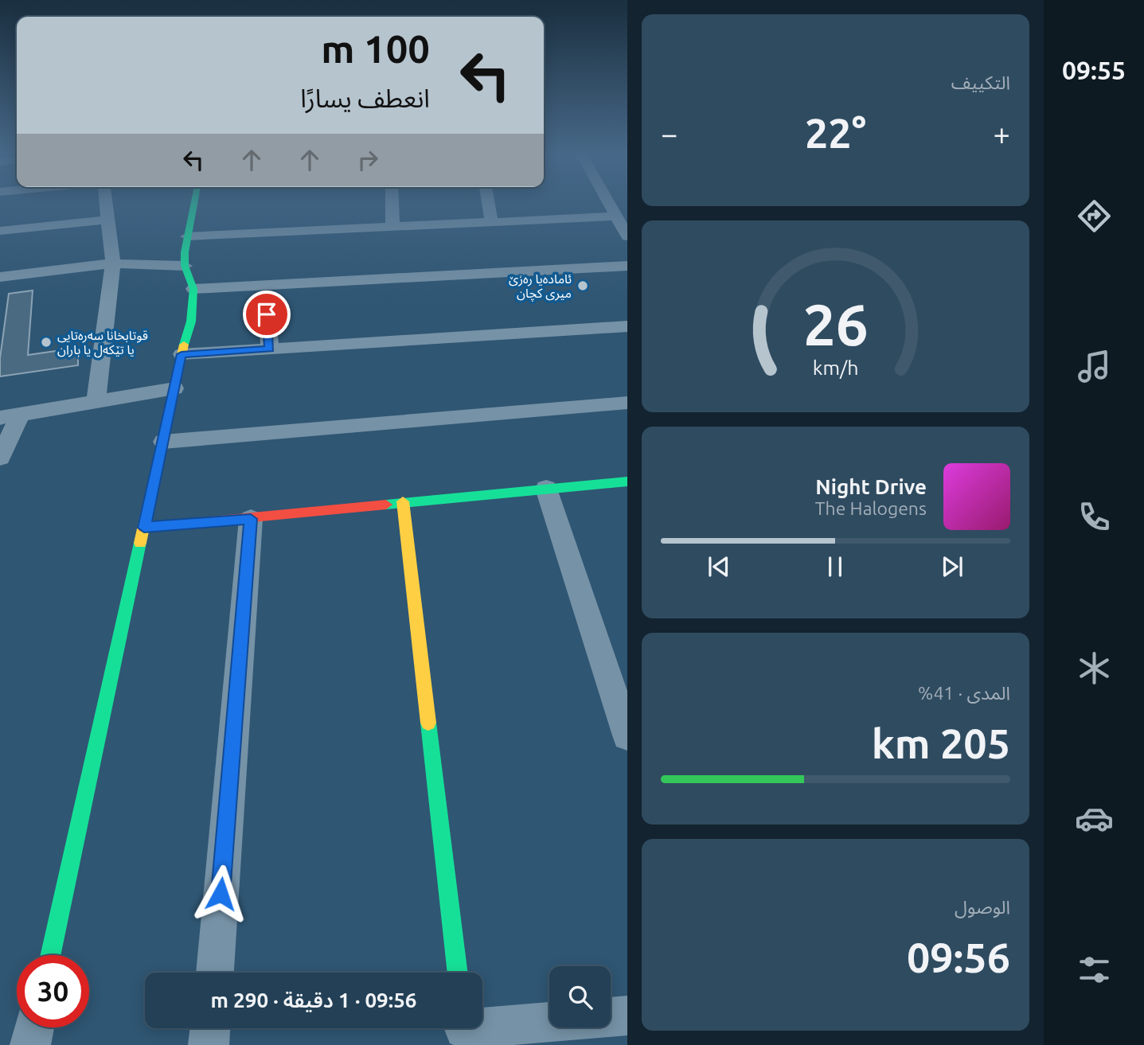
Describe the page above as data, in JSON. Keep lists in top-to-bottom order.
{
  "places": ["ئامادەيا رەزێ ميرى كچان", "قوتابخانا سەرەتایی یا تێکەل یا باران"],
  "page": {
    "tabs": "09:55",
    "tile": [
      "التكييف",
      ["المدى · 41%", "205 km"],
      ["الوصول", "09:56"]
    ],
    "turn": ["100 m", "انعطف يسارًا"],
    "heat": ["−", "22°", "+"],
    "song": ["Night Drive", "The Halogens"],
    "limit": "30",
    "trip": "09:56 · 1 دقيقة · 290 m",
    "gauge": ["26", "km/h"]
  }
}
